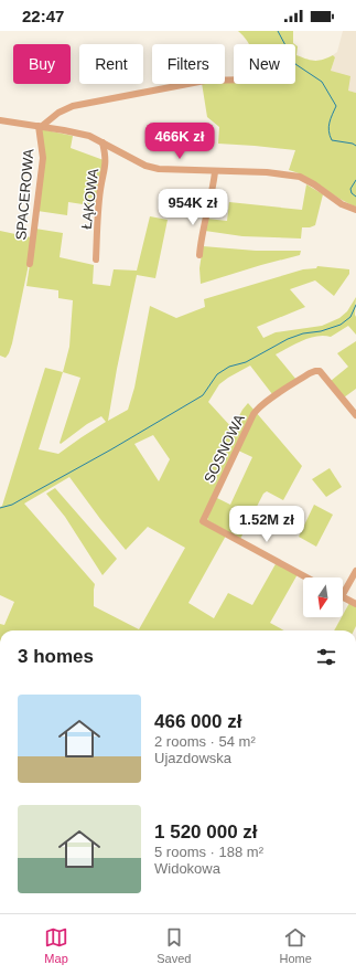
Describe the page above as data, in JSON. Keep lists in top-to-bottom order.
{
  "streets": {
    "street": ["SPACEROWA", "ŁĄKOWA", "SOSNOWA"]
  },
  "north": "bottom",
  "page": {
    "status": "22:47",
    "chip": [
      "Buy",
      "Rent",
      "Filters",
      "New"
    ],
    "price": ["466K zł", "954K zł", "1.52M zł"],
    "heading": "3 homes",
    "list": [
      {
        "name": "466 000 zł",
        "note": "2 rooms · 54 m² · Ujazdowska"
      },
      {
        "name": "1 520 000 zł",
        "note": "5 rooms · 188 m² · Widokowa"
      }
    ],
    "tabs": ["Map", "Saved", "Home"]
  }
}
